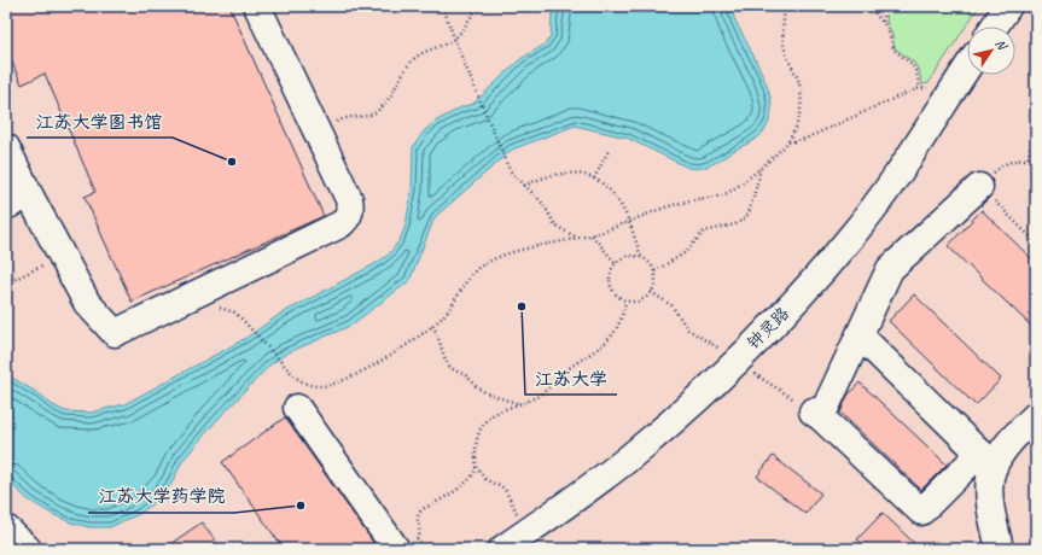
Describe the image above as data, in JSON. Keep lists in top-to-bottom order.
{
  "streets": {
    "lane": ["钟灵路"]
  },
  "places": ["江苏大学图书馆", "江苏大学", "江苏大学药学院"],
  "north": "top right"
}
